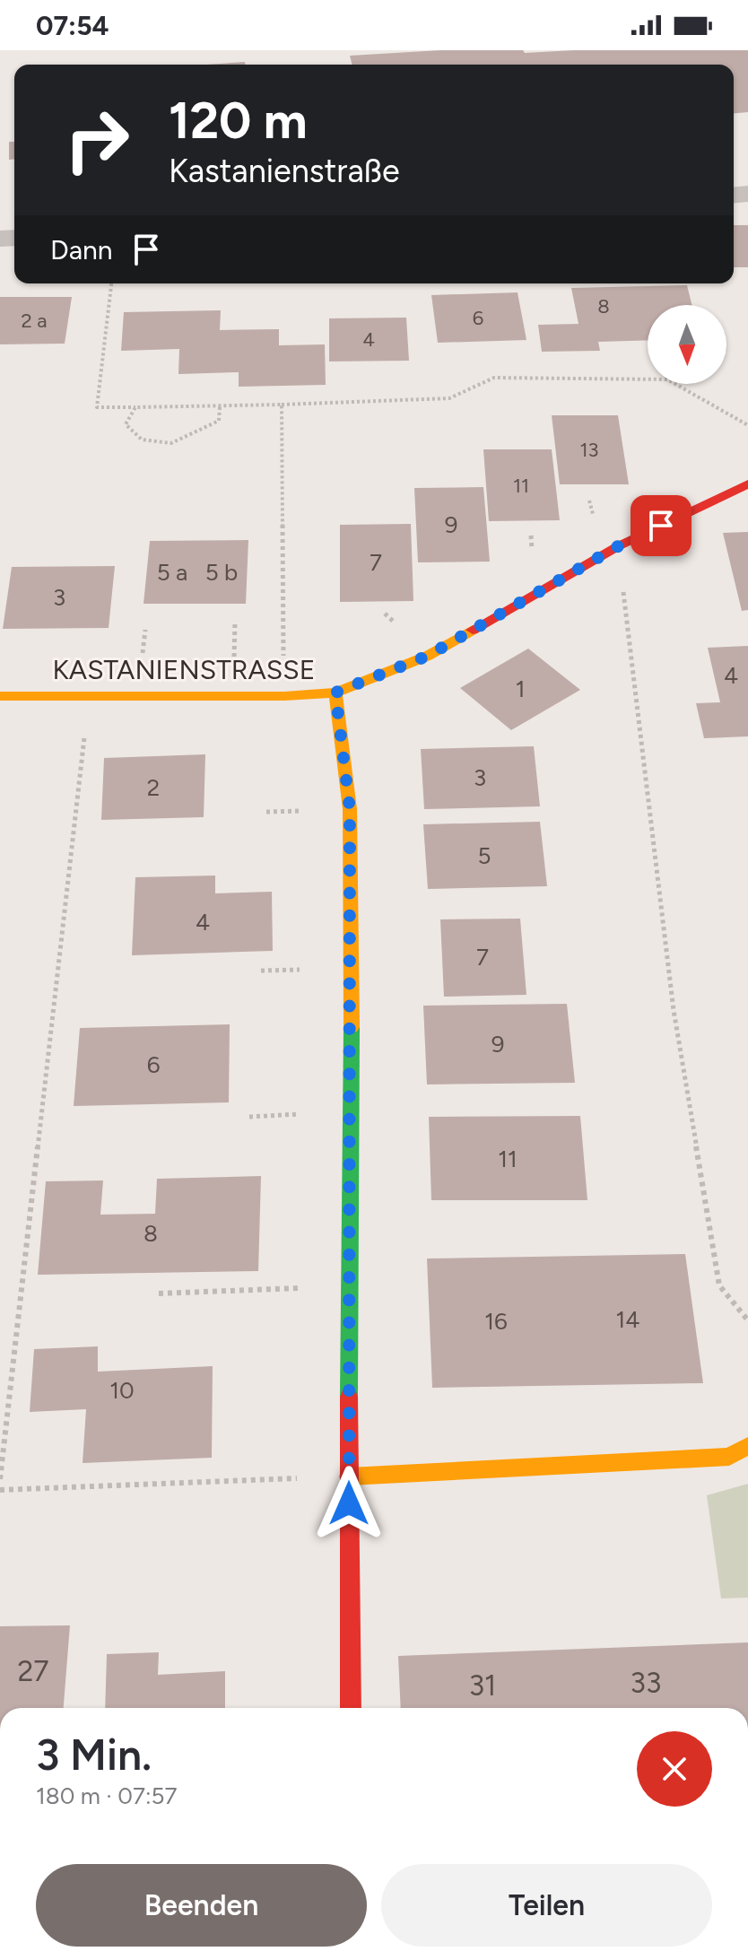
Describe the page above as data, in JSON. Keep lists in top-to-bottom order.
{
  "streets": {
    "street": ["KASTANIENSTRASSE"]
  },
  "house_numbers": [
    "8",
    "6",
    "2 a",
    "4",
    "13",
    "11",
    "9",
    "7",
    "5 a",
    "5 b",
    "3",
    "4",
    "1",
    "3",
    "2",
    "5",
    "4",
    "7",
    "9",
    "6",
    "11",
    "8",
    "14",
    "16",
    "10",
    "27",
    "33",
    "31"
  ],
  "north": "bottom",
  "page": {
    "status": "07:54",
    "turn": ["120 m", "Kastanienstraße"],
    "then": "Dann",
    "heading": ["3 Min.", "180 m · 07:57"],
    "buttons": ["Beenden", "Teilen"]
  }
}
